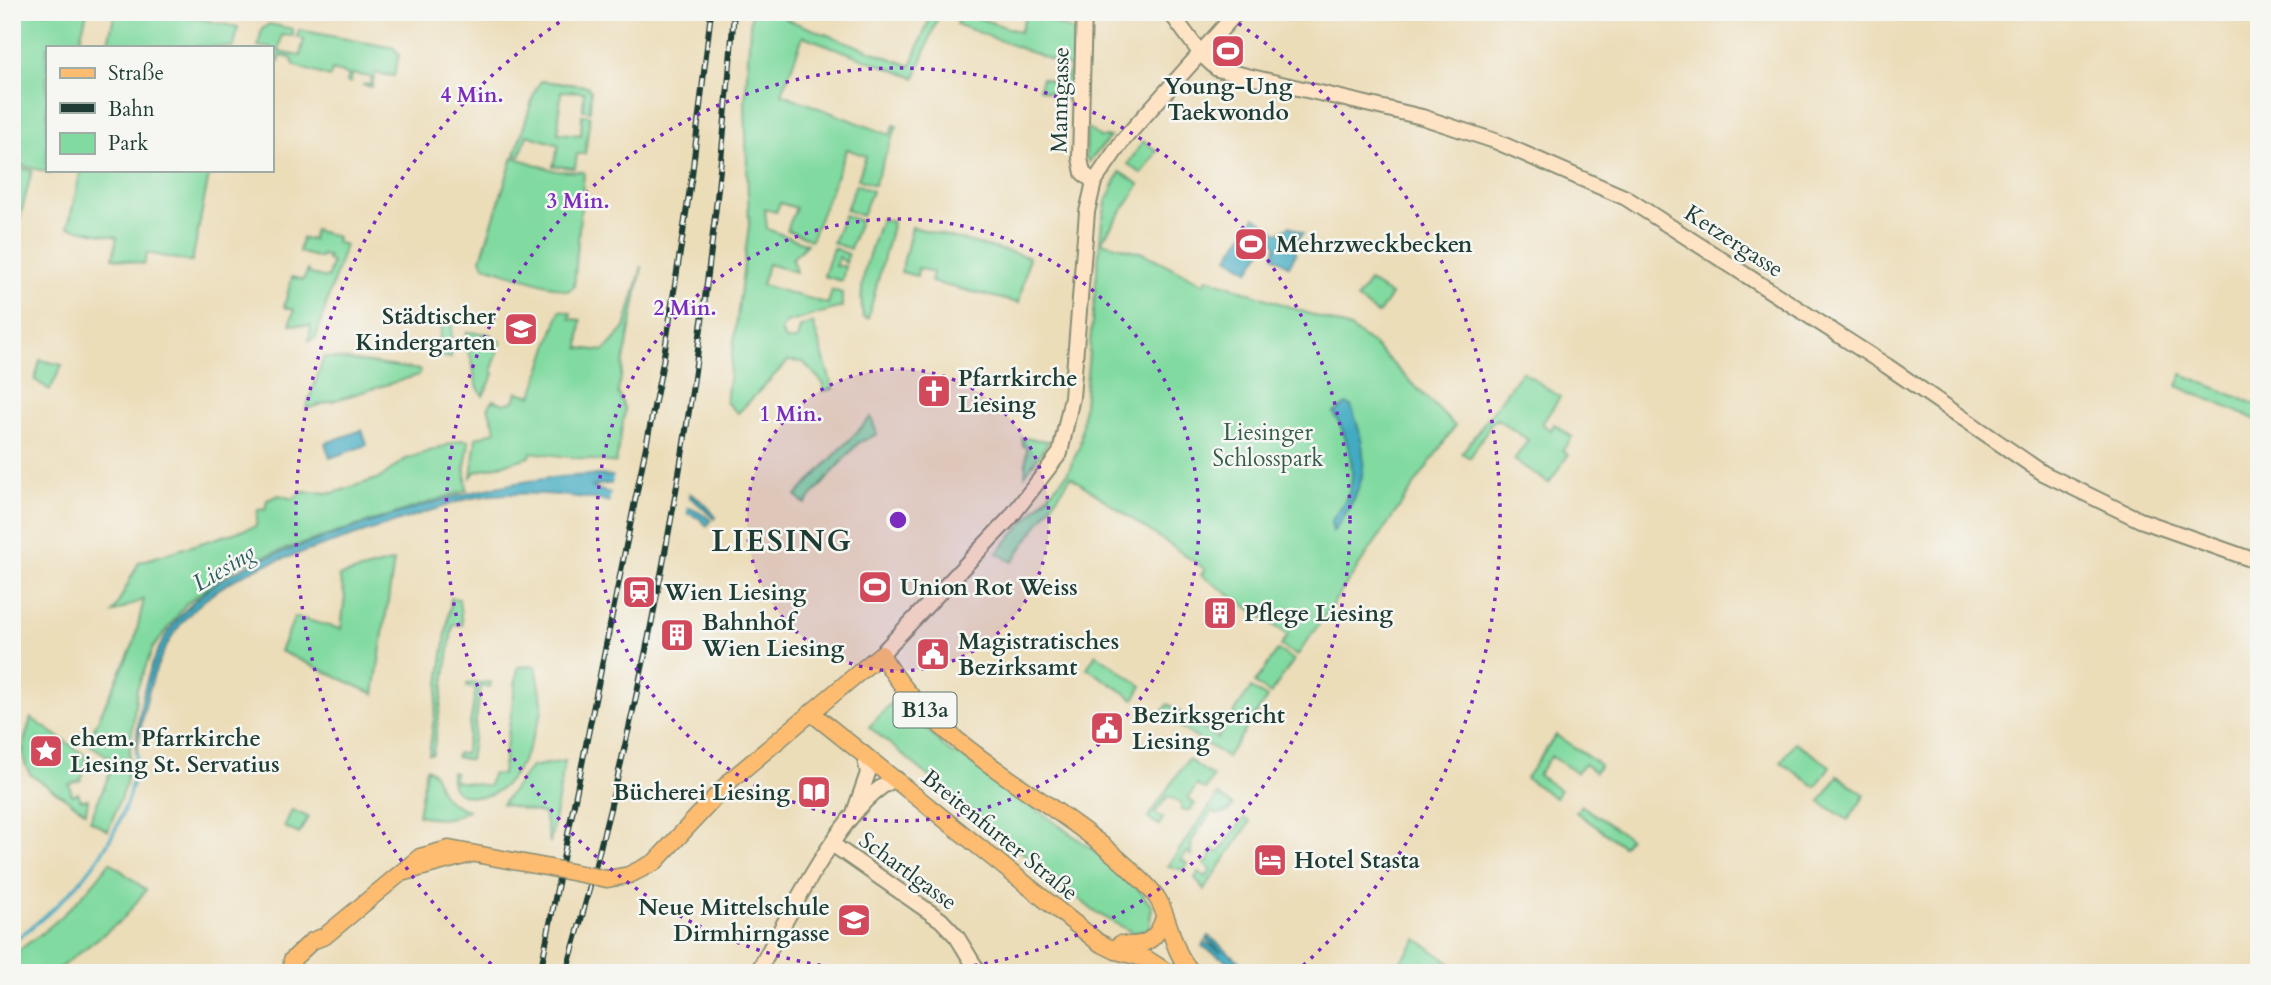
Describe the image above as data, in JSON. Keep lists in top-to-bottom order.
{
  "streets": {
    "main road": [
      "Manngasse",
      "Ketzergasse",
      "B13a",
      "Breitenfurter Straße",
      "Schartlgasse"
    ]
  },
  "districts": ["LIESING"],
  "water": ["Liesing"],
  "parks": ["Liesinger Schlosspark"],
  "places": {
    "sports": ["Young-Ung Taekwondo", "Mehrzweckbecken", "Union Rot Weiss"],
    "school or university": ["Städtischer Kindergarten", "Neue Mittelschule Dirmhirngasse"],
    "church": ["Pfarrkirche Liesing"],
    "station": ["Wien Liesing"],
    "building": ["Pflege Liesing", "Bahnhof Wien Liesing"],
    "public building": ["Magistratisches Bezirksamt", "Bezirksgericht Liesing"],
    "place": ["ehem. Pfarrkirche Liesing St. Servatius"],
    "library": ["Bücherei Liesing"],
    "hotel": ["Hotel Stasta"]
  },
  "legend": ["Straße", "Bahn", "Park"],
  "rings": [
    "4 Min.",
    "3 Min.",
    "2 Min.",
    "1 Min."
  ]
}
